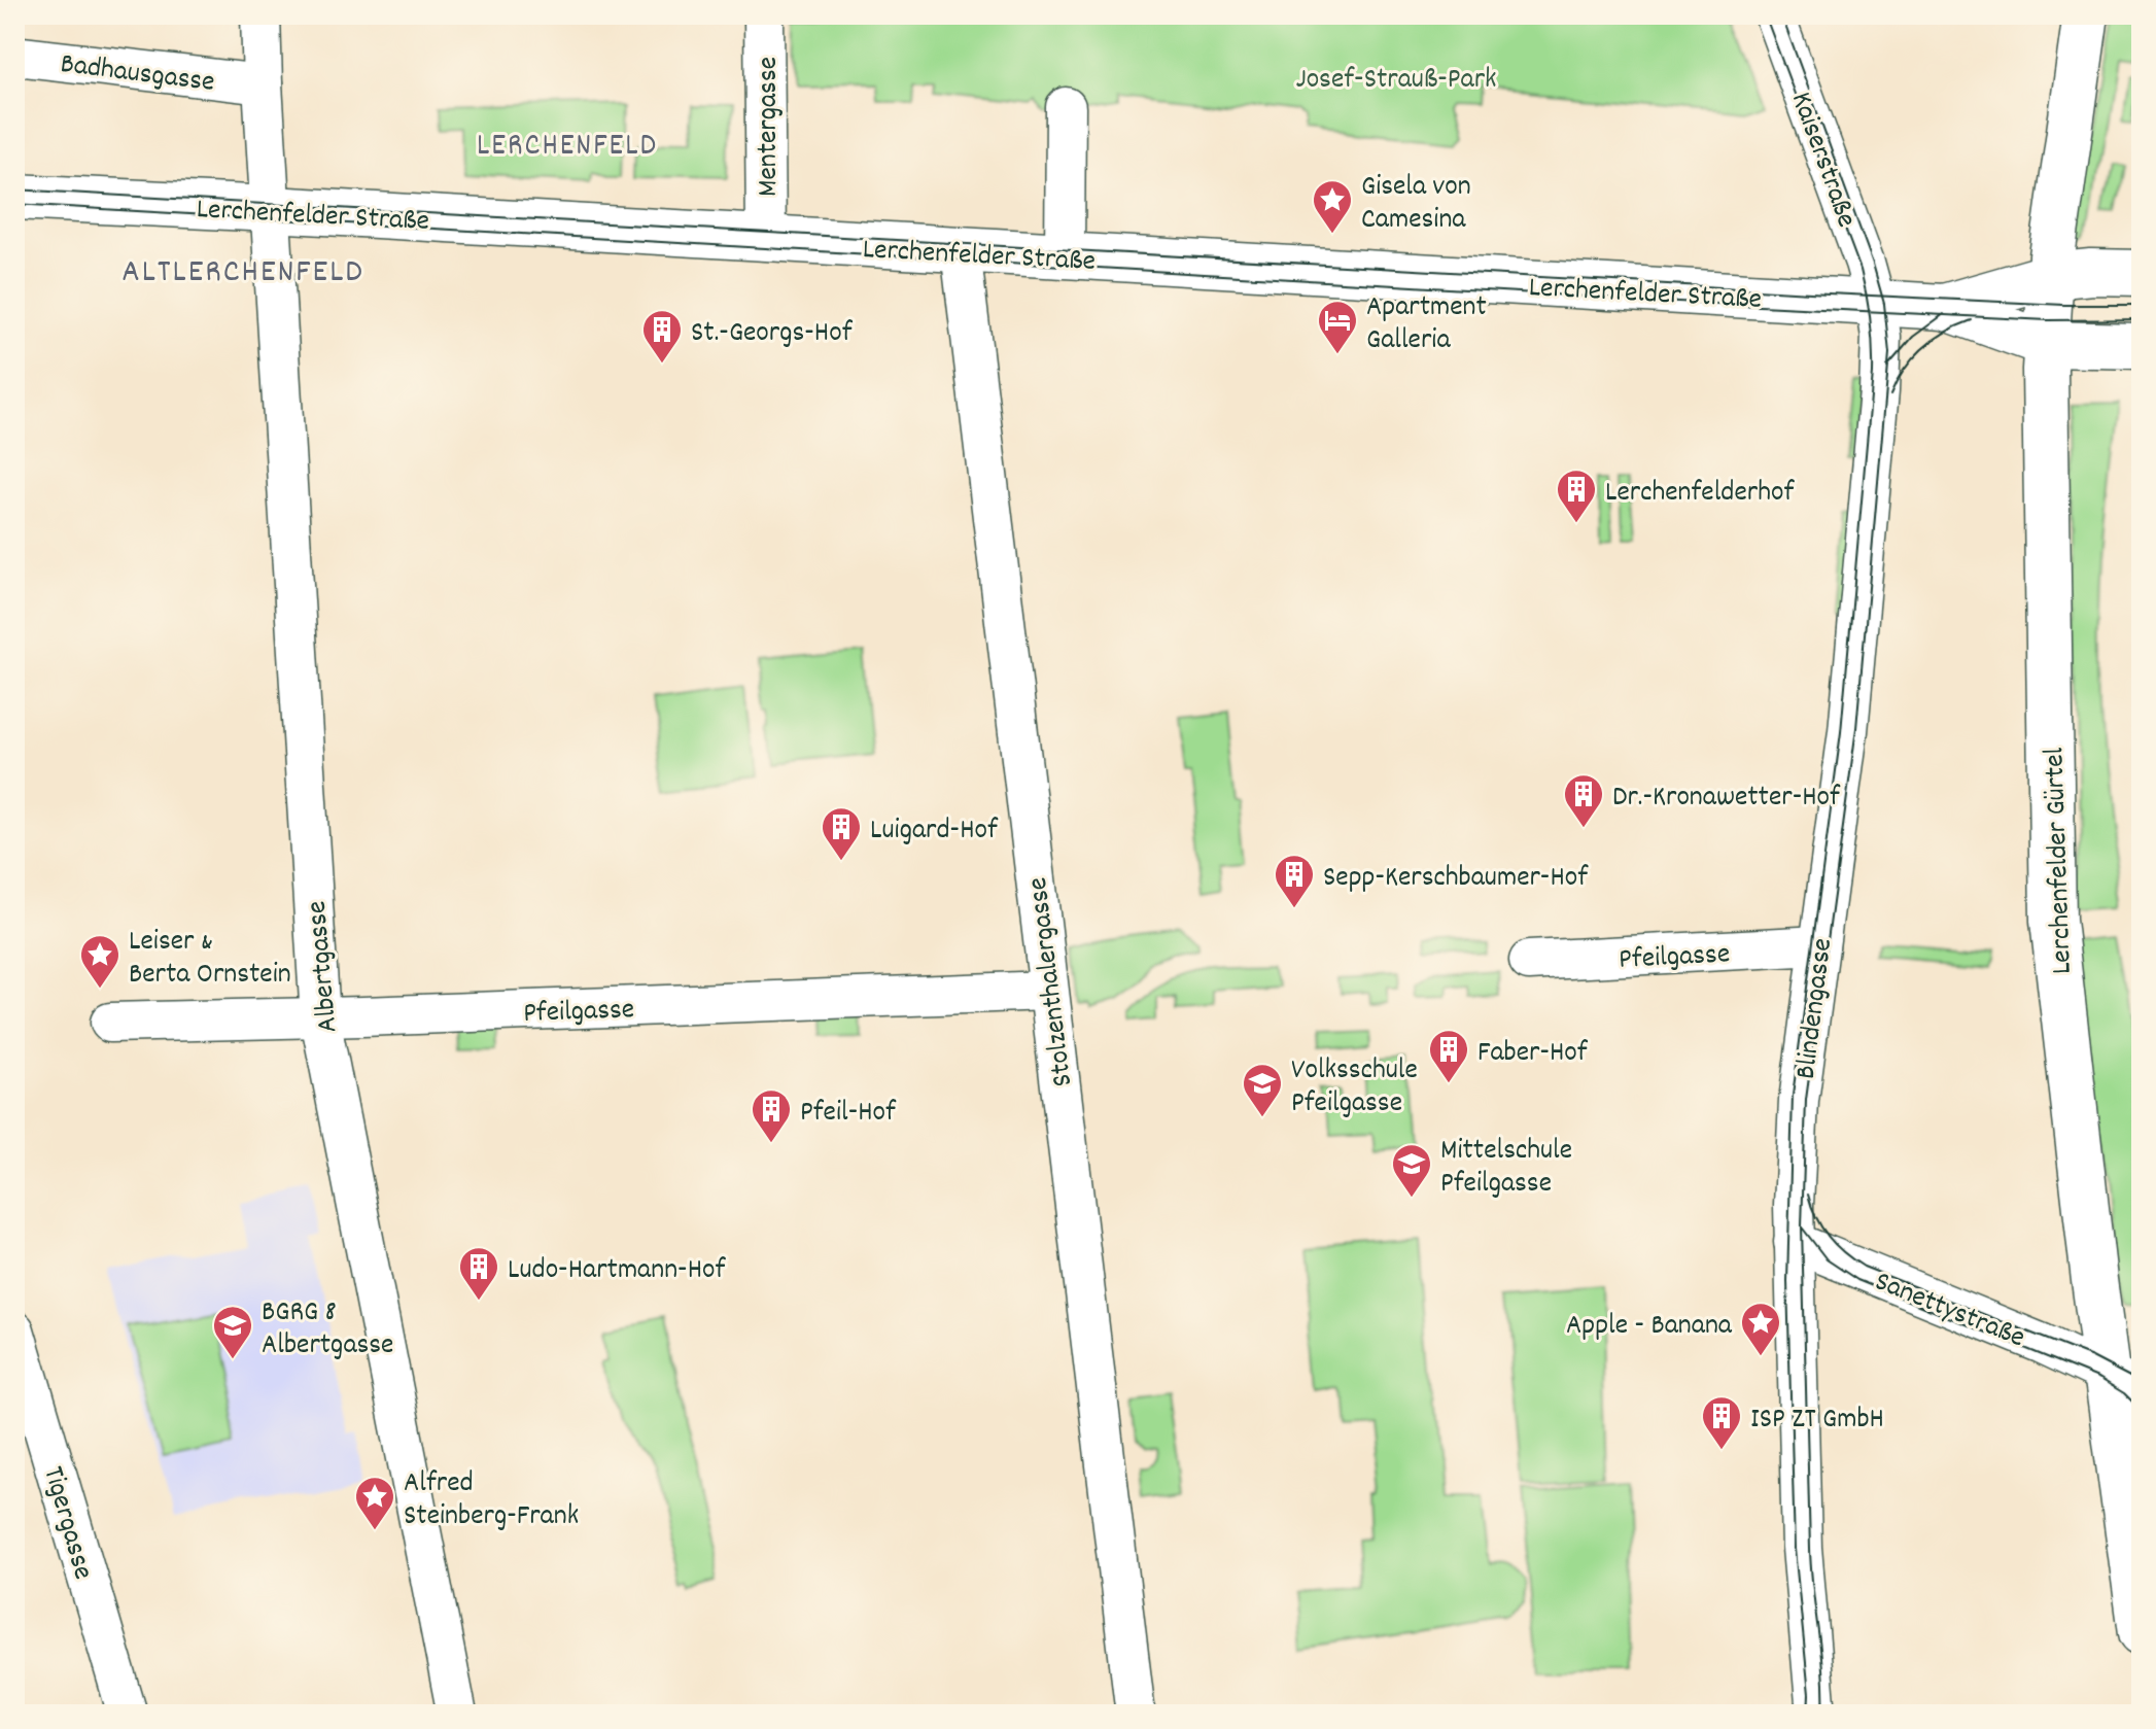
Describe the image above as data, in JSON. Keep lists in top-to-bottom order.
{
  "streets": {
    "main road": ["Lerchenfelder Straße", "Lerchenfelder Gürtel"],
    "street": [
      "Badhausgasse",
      "Mentergasse",
      "Kaiserstraße",
      "Pfeilgasse",
      "Albertgasse",
      "Stolzenthalergasse",
      "Blindengasse",
      "Sanettystraße",
      "Tigergasse"
    ]
  },
  "crossings": [
    ["Badhausgasse", "Albertgasse"],
    ["Mentergasse", "Lerchenfelder Straße"],
    ["Kaiserstraße", "Lerchenfelder Straße"],
    ["Kaiserstraße", "Blindengasse"],
    ["Lerchenfelder Straße", "Lerchenfelder Gürtel"],
    ["Lerchenfelder Straße", "Albertgasse"],
    ["Lerchenfelder Straße", "Stolzenthalergasse"],
    ["Lerchenfelder Straße", "Blindengasse"],
    ["Lerchenfelder Gürtel", "Sanettystraße"],
    ["Pfeilgasse", "Albertgasse"],
    ["Pfeilgasse", "Stolzenthalergasse"],
    ["Pfeilgasse", "Blindengasse"],
    ["Blindengasse", "Sanettystraße"]
  ],
  "districts": ["LERCHENFELD", "ALTLERCHENFELD"],
  "parks": ["Josef-Strauß-Park"],
  "places": {
    "place": [
      "Gisela von Camesina",
      "Leiser & Berta Ornstein",
      "Apple - Banana",
      "Alfred Steinberg-Frank"
    ],
    "hotel": ["Apartment Galleria"],
    "building": [
      "St.-Georgs-Hof",
      "Lerchenfelderhof",
      "Dr.-Kronawetter-Hof",
      "Luigard-Hof",
      "Sepp-Kerschbaumer-Hof",
      "Faber-Hof",
      "Pfeil-Hof",
      "Ludo-Hartmann-Hof",
      "ISP ZT GmbH"
    ],
    "school or university": ["Volksschule Pfeilgasse", "Mittelschule Pfeilgasse", "BGRG 8 Albertgasse"]
  }
}
